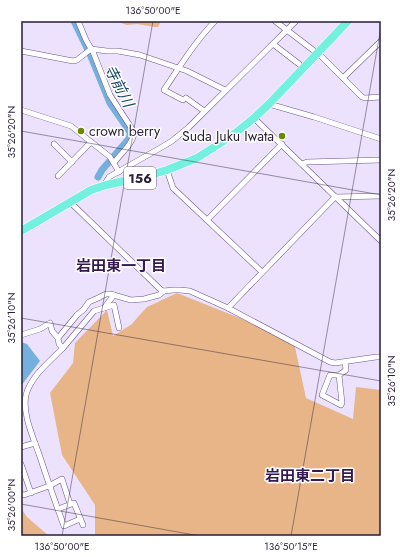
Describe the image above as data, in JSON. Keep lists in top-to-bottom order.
{
  "streets": {
    "highway": ["156"]
  },
  "districts": ["岩田東一丁目", "岩田東二丁目"],
  "water": ["寺前川"],
  "places": ["crown berry", "Suda Juku Iwata"],
  "coordinates": [
    "136°50'00\"E",
    "35°26'20\"N",
    "35°26'10\"N",
    "35°26'00\"N",
    "136°50'15\"E"
  ]
}
